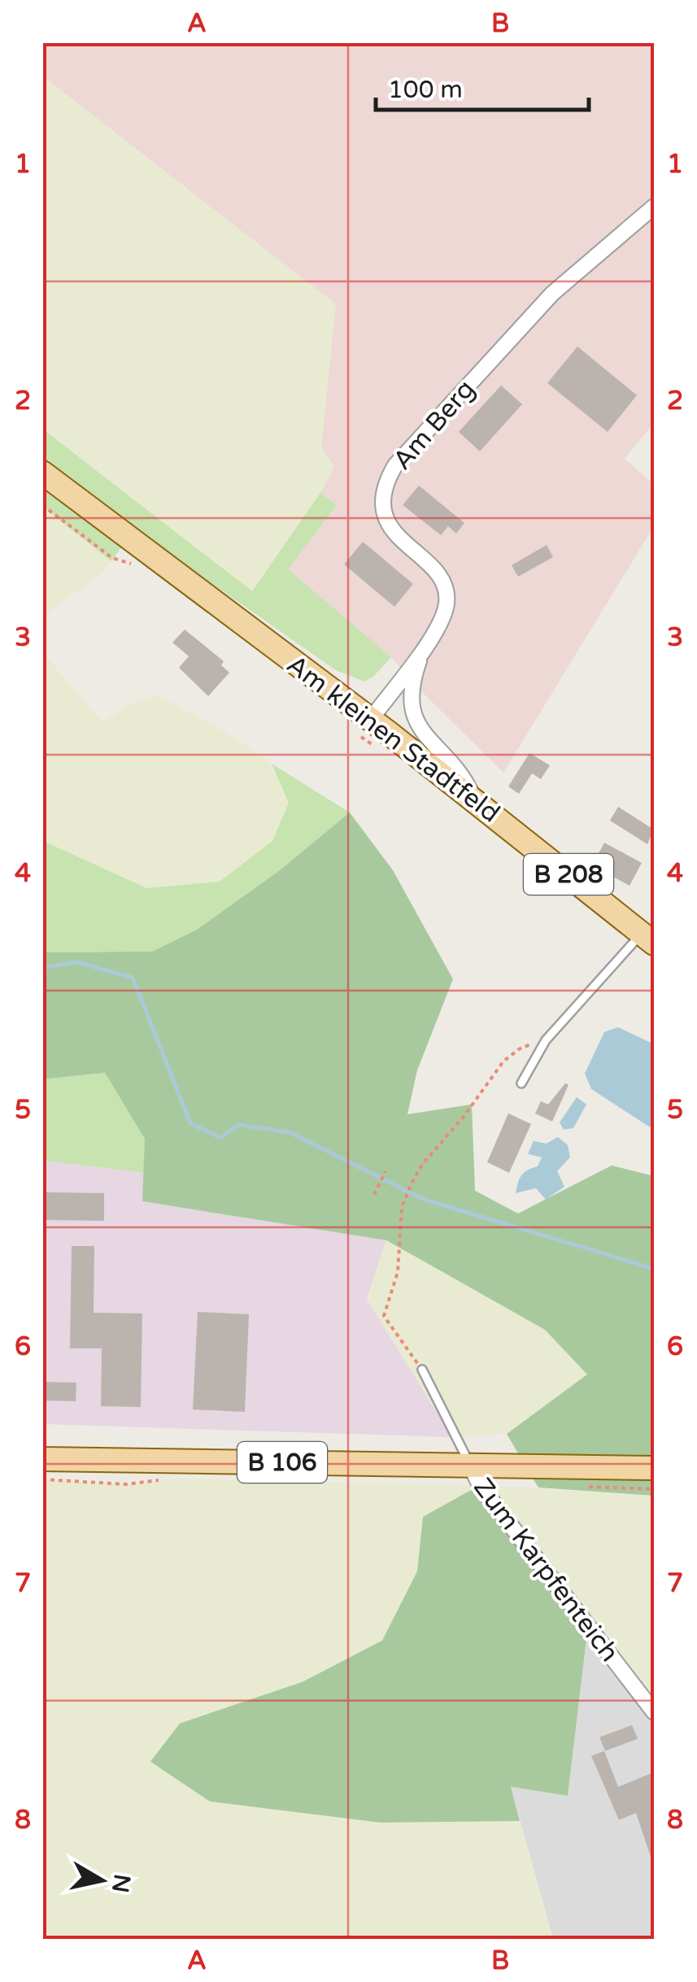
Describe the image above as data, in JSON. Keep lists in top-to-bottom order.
{
  "streets": {
    "main road": ["Am kleinen Stadtfeld", "B 208", "B 106"],
    "street": ["Am Berg", "Zum Karpfenteich"]
  },
  "crossings": [
    ["Am Berg", "Am kleinen Stadtfeld"],
    ["B 106", "Zum Karpfenteich"]
  ],
  "scale_bar": "100 m",
  "north": "right",
  "grid": {
    "columns": ["A", "B"],
    "rows": [
      "1",
      "2",
      "3",
      "4",
      "5",
      "6",
      "7",
      "8"
    ]
  }
}
